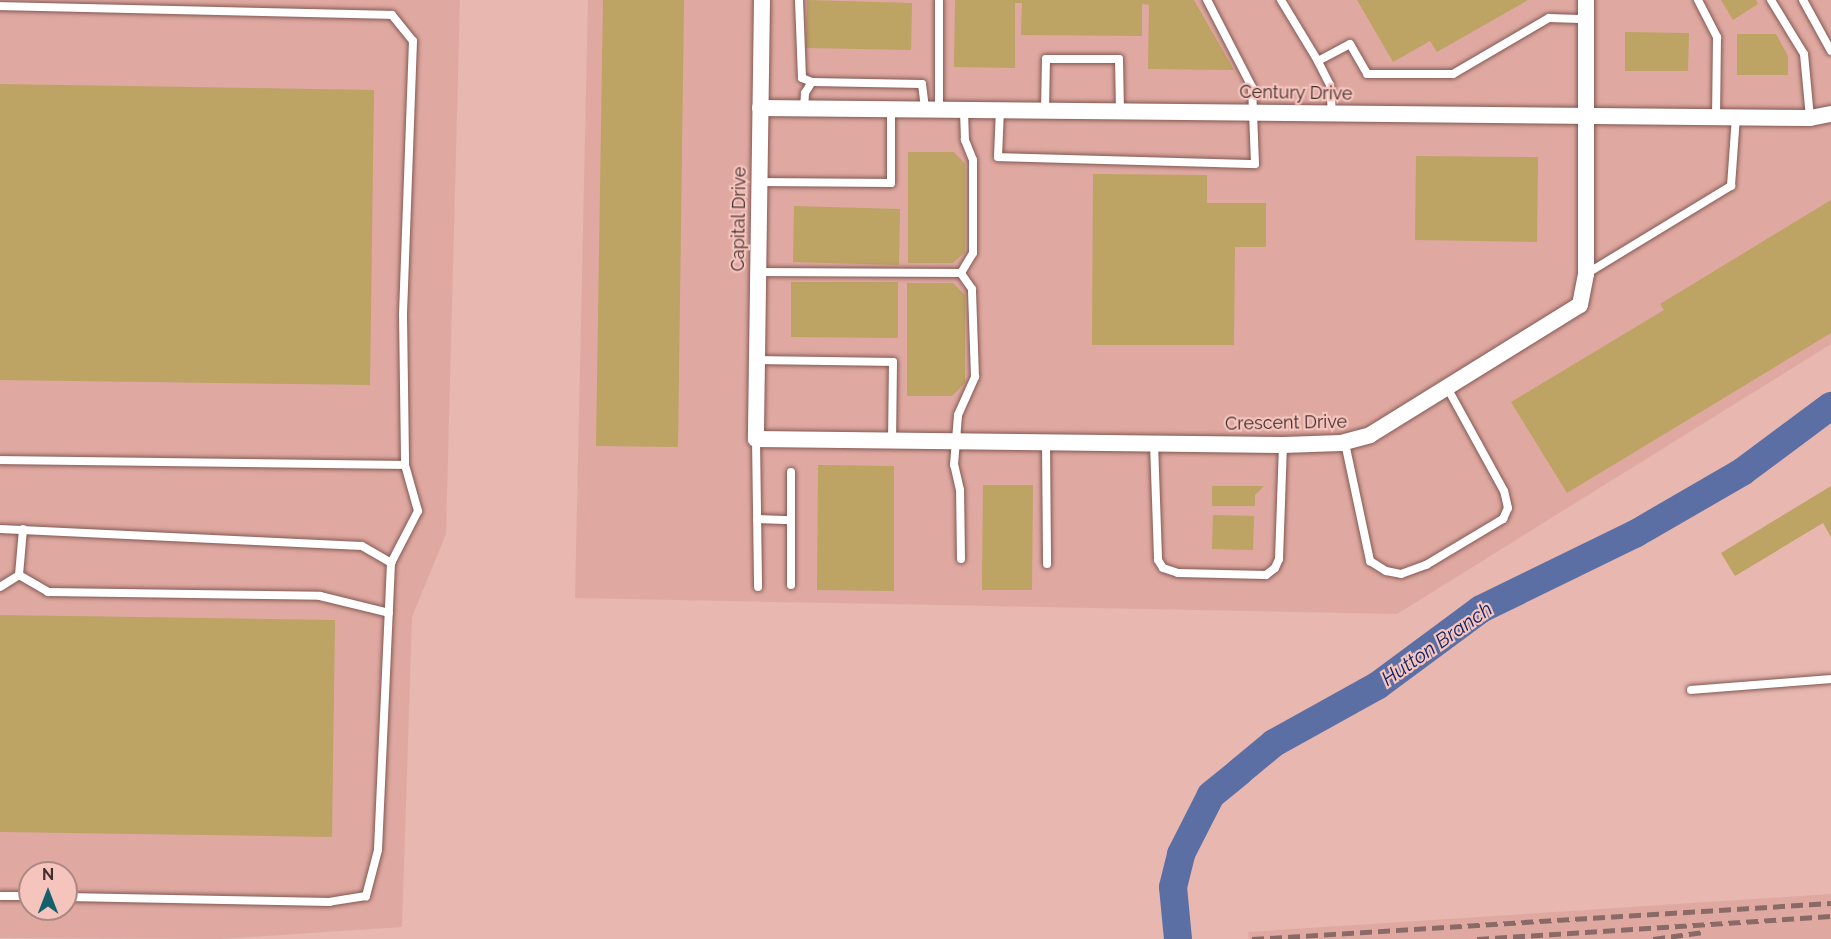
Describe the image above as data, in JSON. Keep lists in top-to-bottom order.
{
  "streets": {
    "street": ["Century Drive", "Capital Drive", "Crescent Drive"]
  },
  "crossings": [
    ["Century Drive", "Capital Drive"],
    ["Century Drive", "Crescent Drive"],
    ["Capital Drive", "Crescent Drive"]
  ],
  "water": ["Hutton Branch"],
  "north": "top"
}
